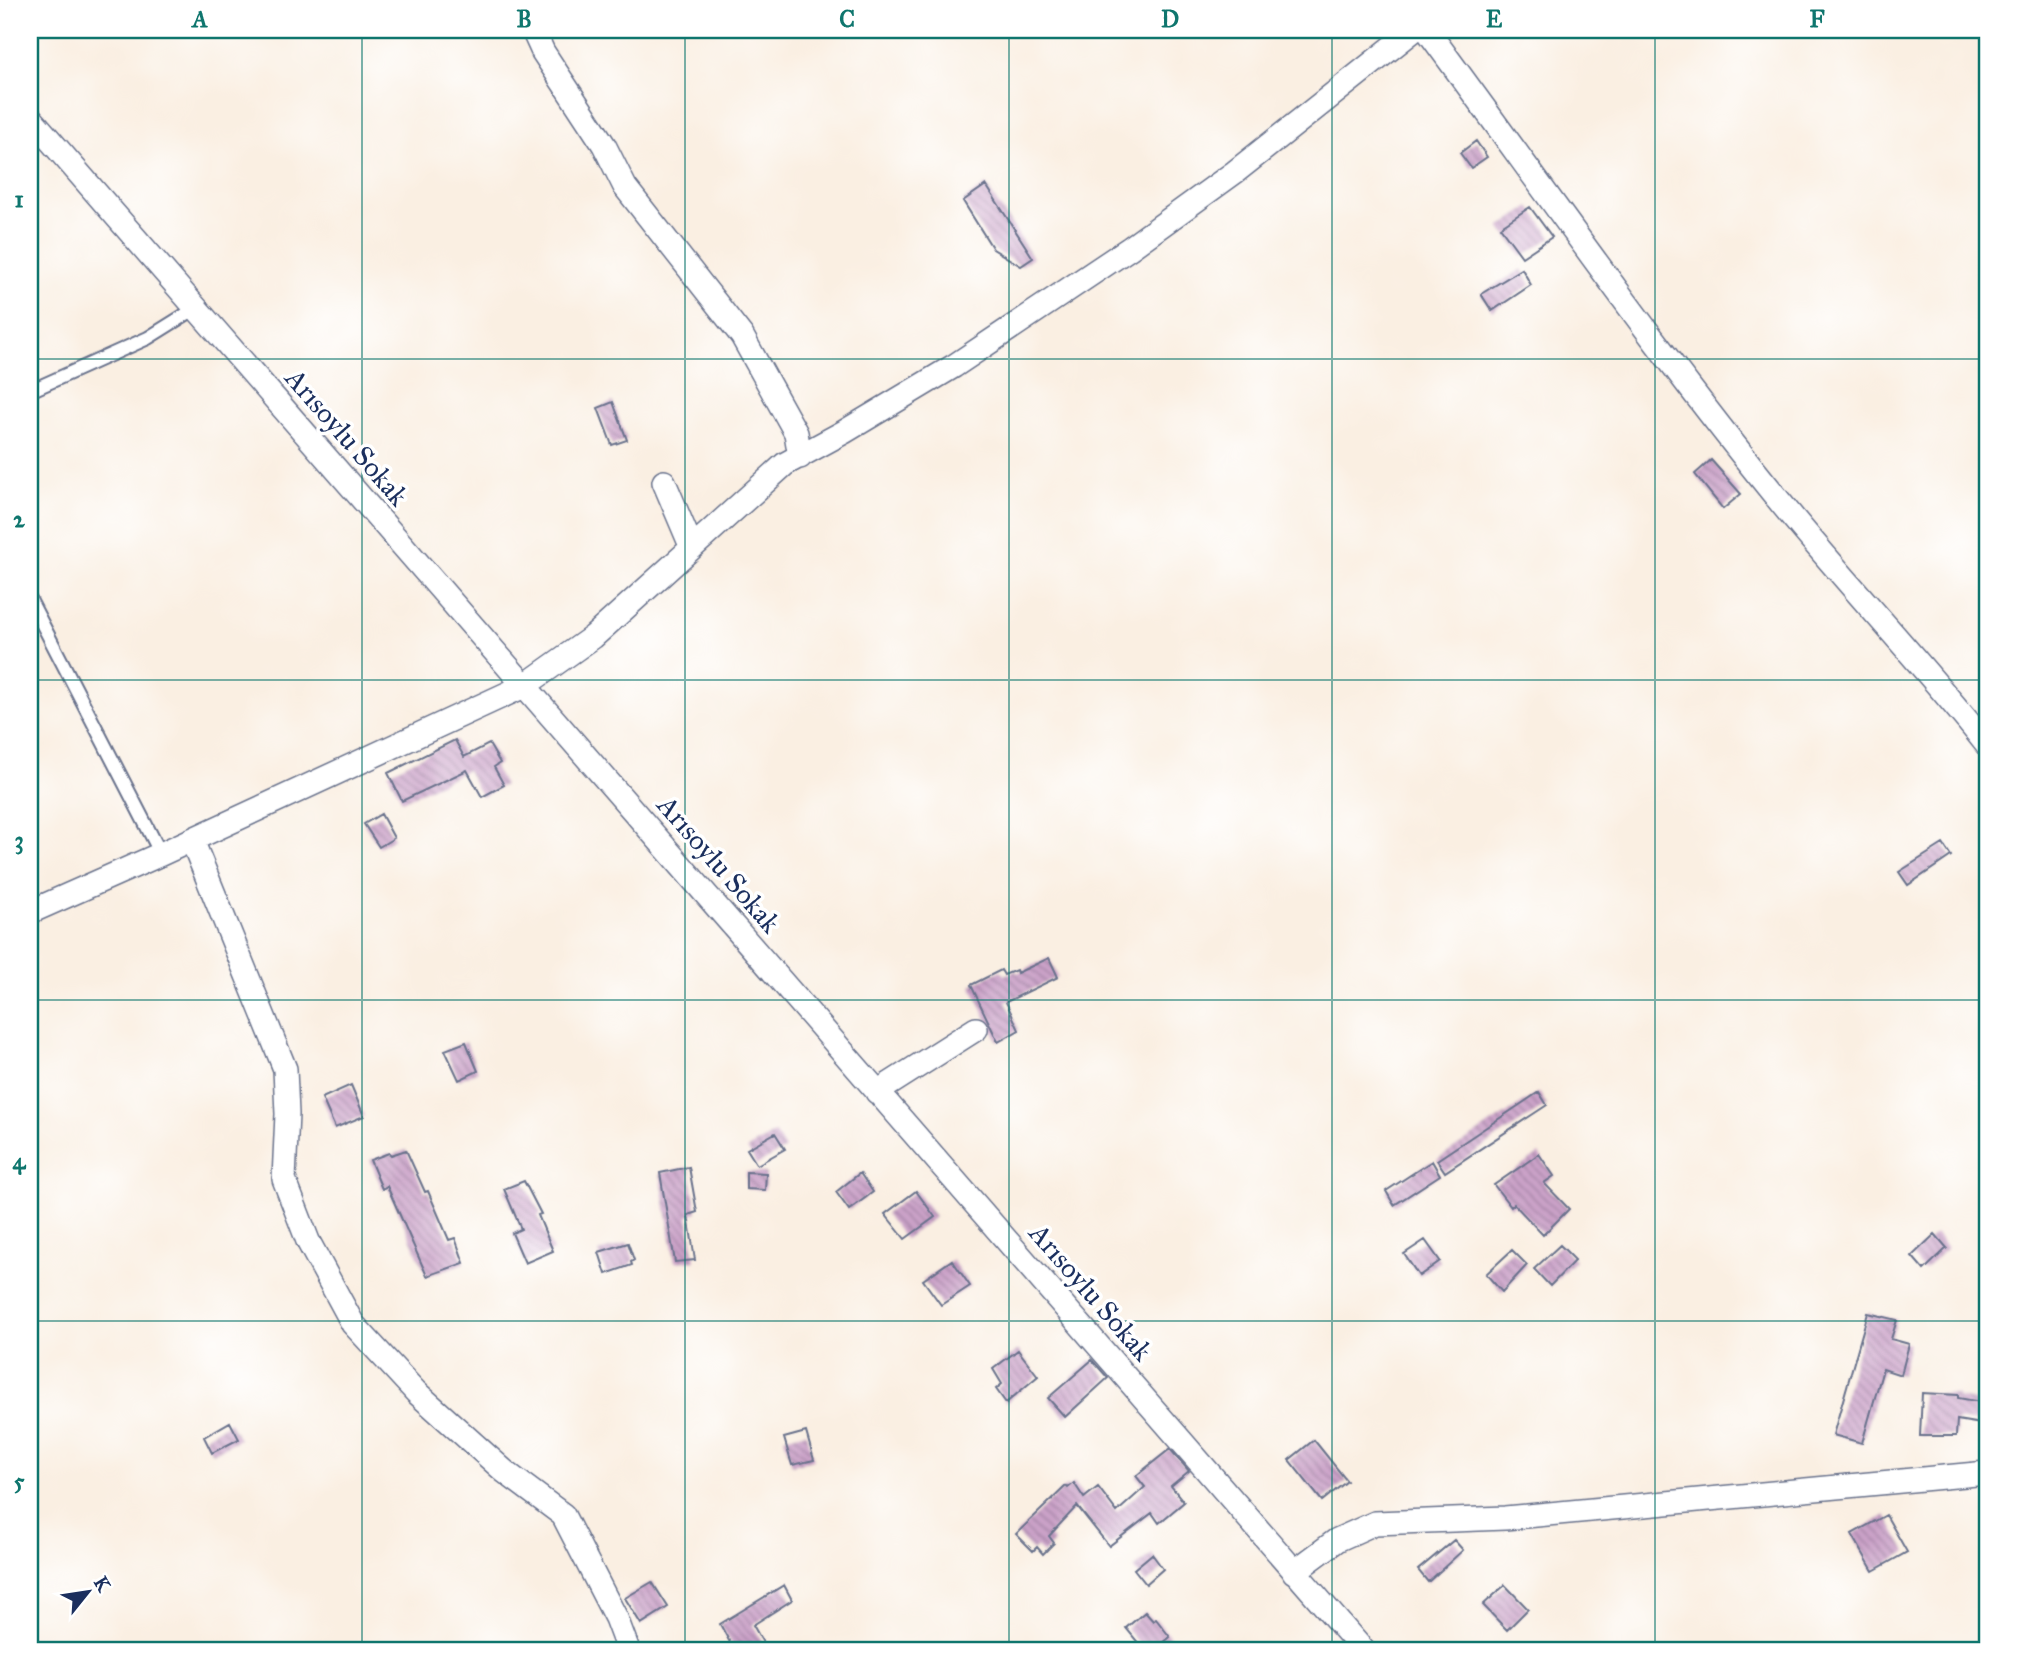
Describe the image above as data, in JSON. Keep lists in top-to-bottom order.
{
  "streets": {
    "street": ["Arısoylu Sokak"]
  },
  "north": "top right",
  "grid": {
    "columns": [
      "A",
      "B",
      "C",
      "D",
      "E",
      "F"
    ],
    "rows": [
      "1",
      "2",
      "3",
      "4",
      "5"
    ]
  }
}
